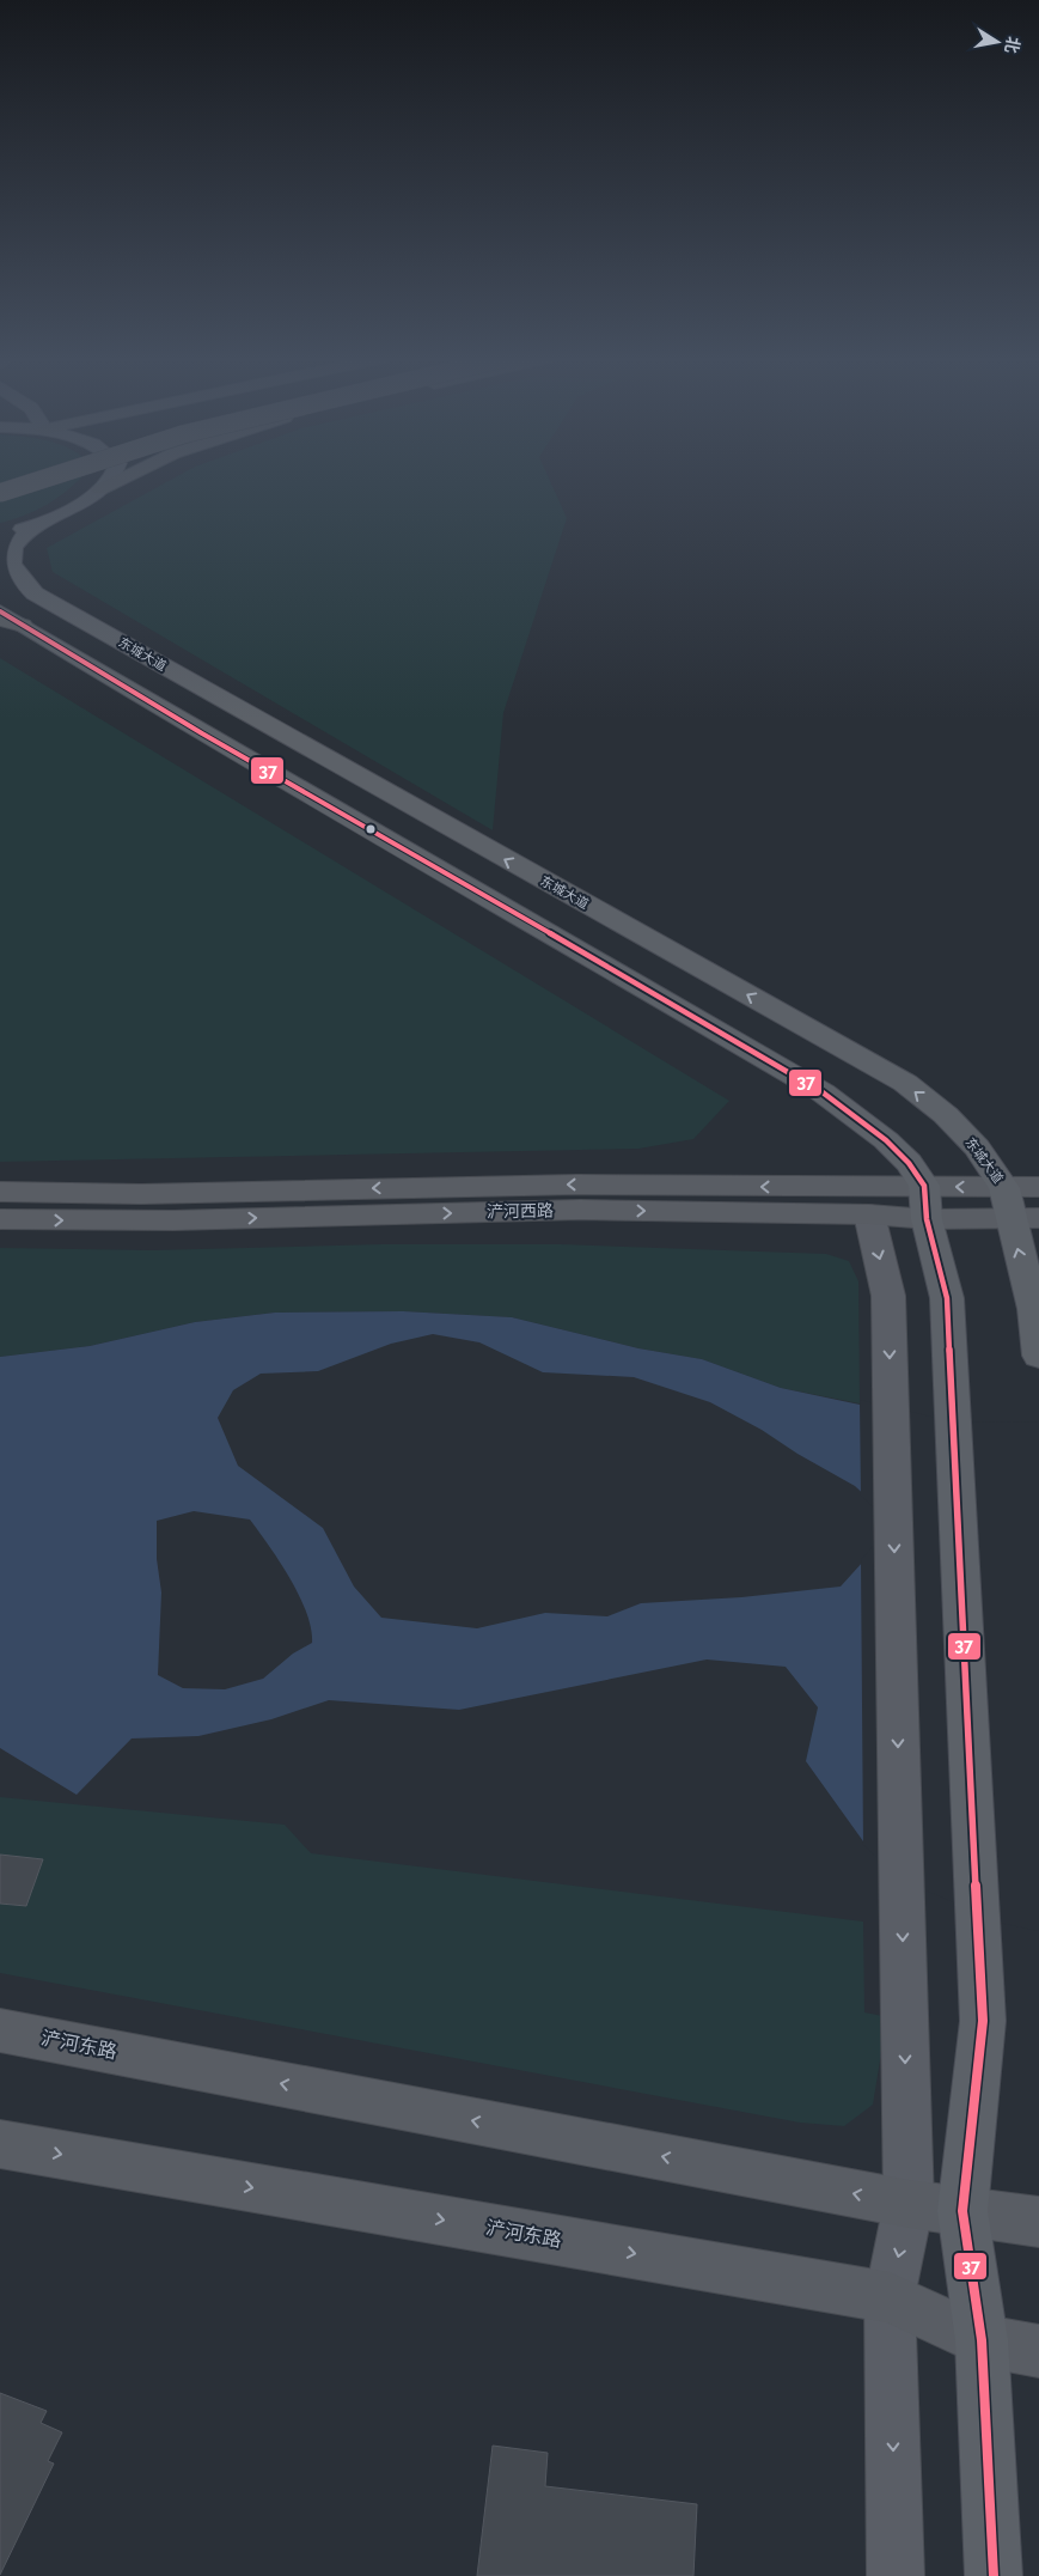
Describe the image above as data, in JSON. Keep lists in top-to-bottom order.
{
  "streets": {
    "main road": ["东城大道", "浐河西路", "浐河东路"]
  },
  "crossings": [
    ["东城大道", "浐河西路"]
  ],
  "lines": ["transit line 37"],
  "north": "right"
}
